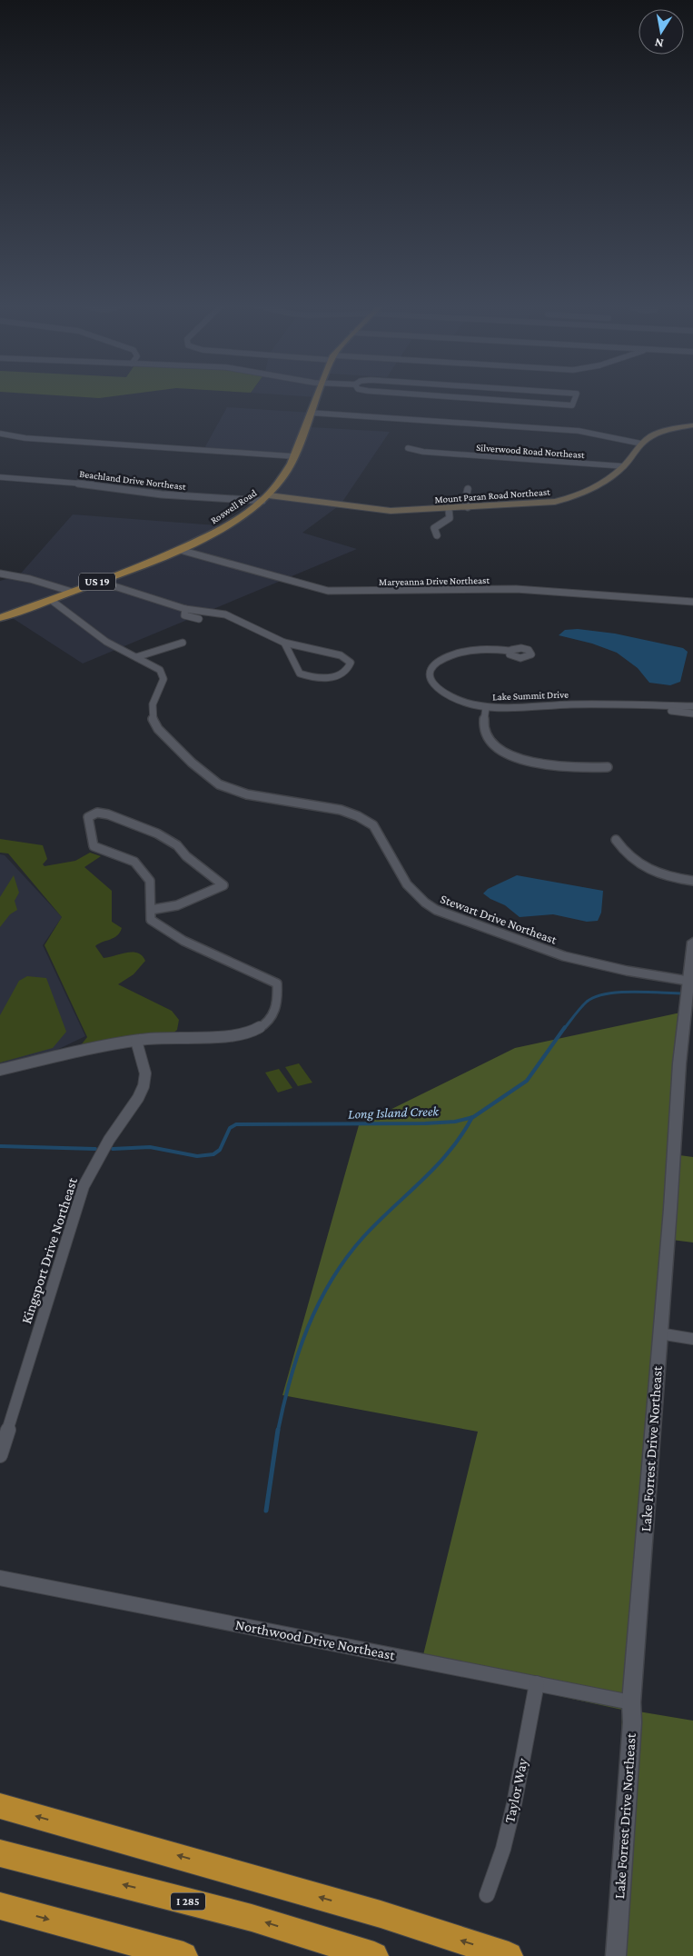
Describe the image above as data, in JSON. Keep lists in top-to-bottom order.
{
  "streets": {
    "highway": ["I 285"],
    "main road": ["Mount Paran Road Northeast", "Roswell Road", "US 19"],
    "street": [
      "Silverwood Road Northeast",
      "Beachland Drive Northeast",
      "Maryeanna Drive Northeast",
      "Lake Summit Drive",
      "Stewart Drive Northeast",
      "Kingsport Drive Northeast",
      "Lake Forrest Drive Northeast",
      "Northwood Drive Northeast",
      "Taylor Way"
    ]
  },
  "crossings": [
    ["Silverwood Road Northeast", "Mount Paran Road Northeast"],
    ["Beachland Drive Northeast", "Mount Paran Road Northeast"],
    ["Beachland Drive Northeast", "Roswell Road"],
    ["Mount Paran Road Northeast", "Roswell Road"],
    ["Roswell Road", "Maryeanna Drive Northeast"],
    ["Roswell Road", "Stewart Drive Northeast"],
    ["Stewart Drive Northeast", "Lake Forrest Drive Northeast"],
    ["Lake Forrest Drive Northeast", "Northwood Drive Northeast"],
    ["Northwood Drive Northeast", "Taylor Way"]
  ],
  "water": ["Long Island Creek"],
  "north": "bottom"
}
